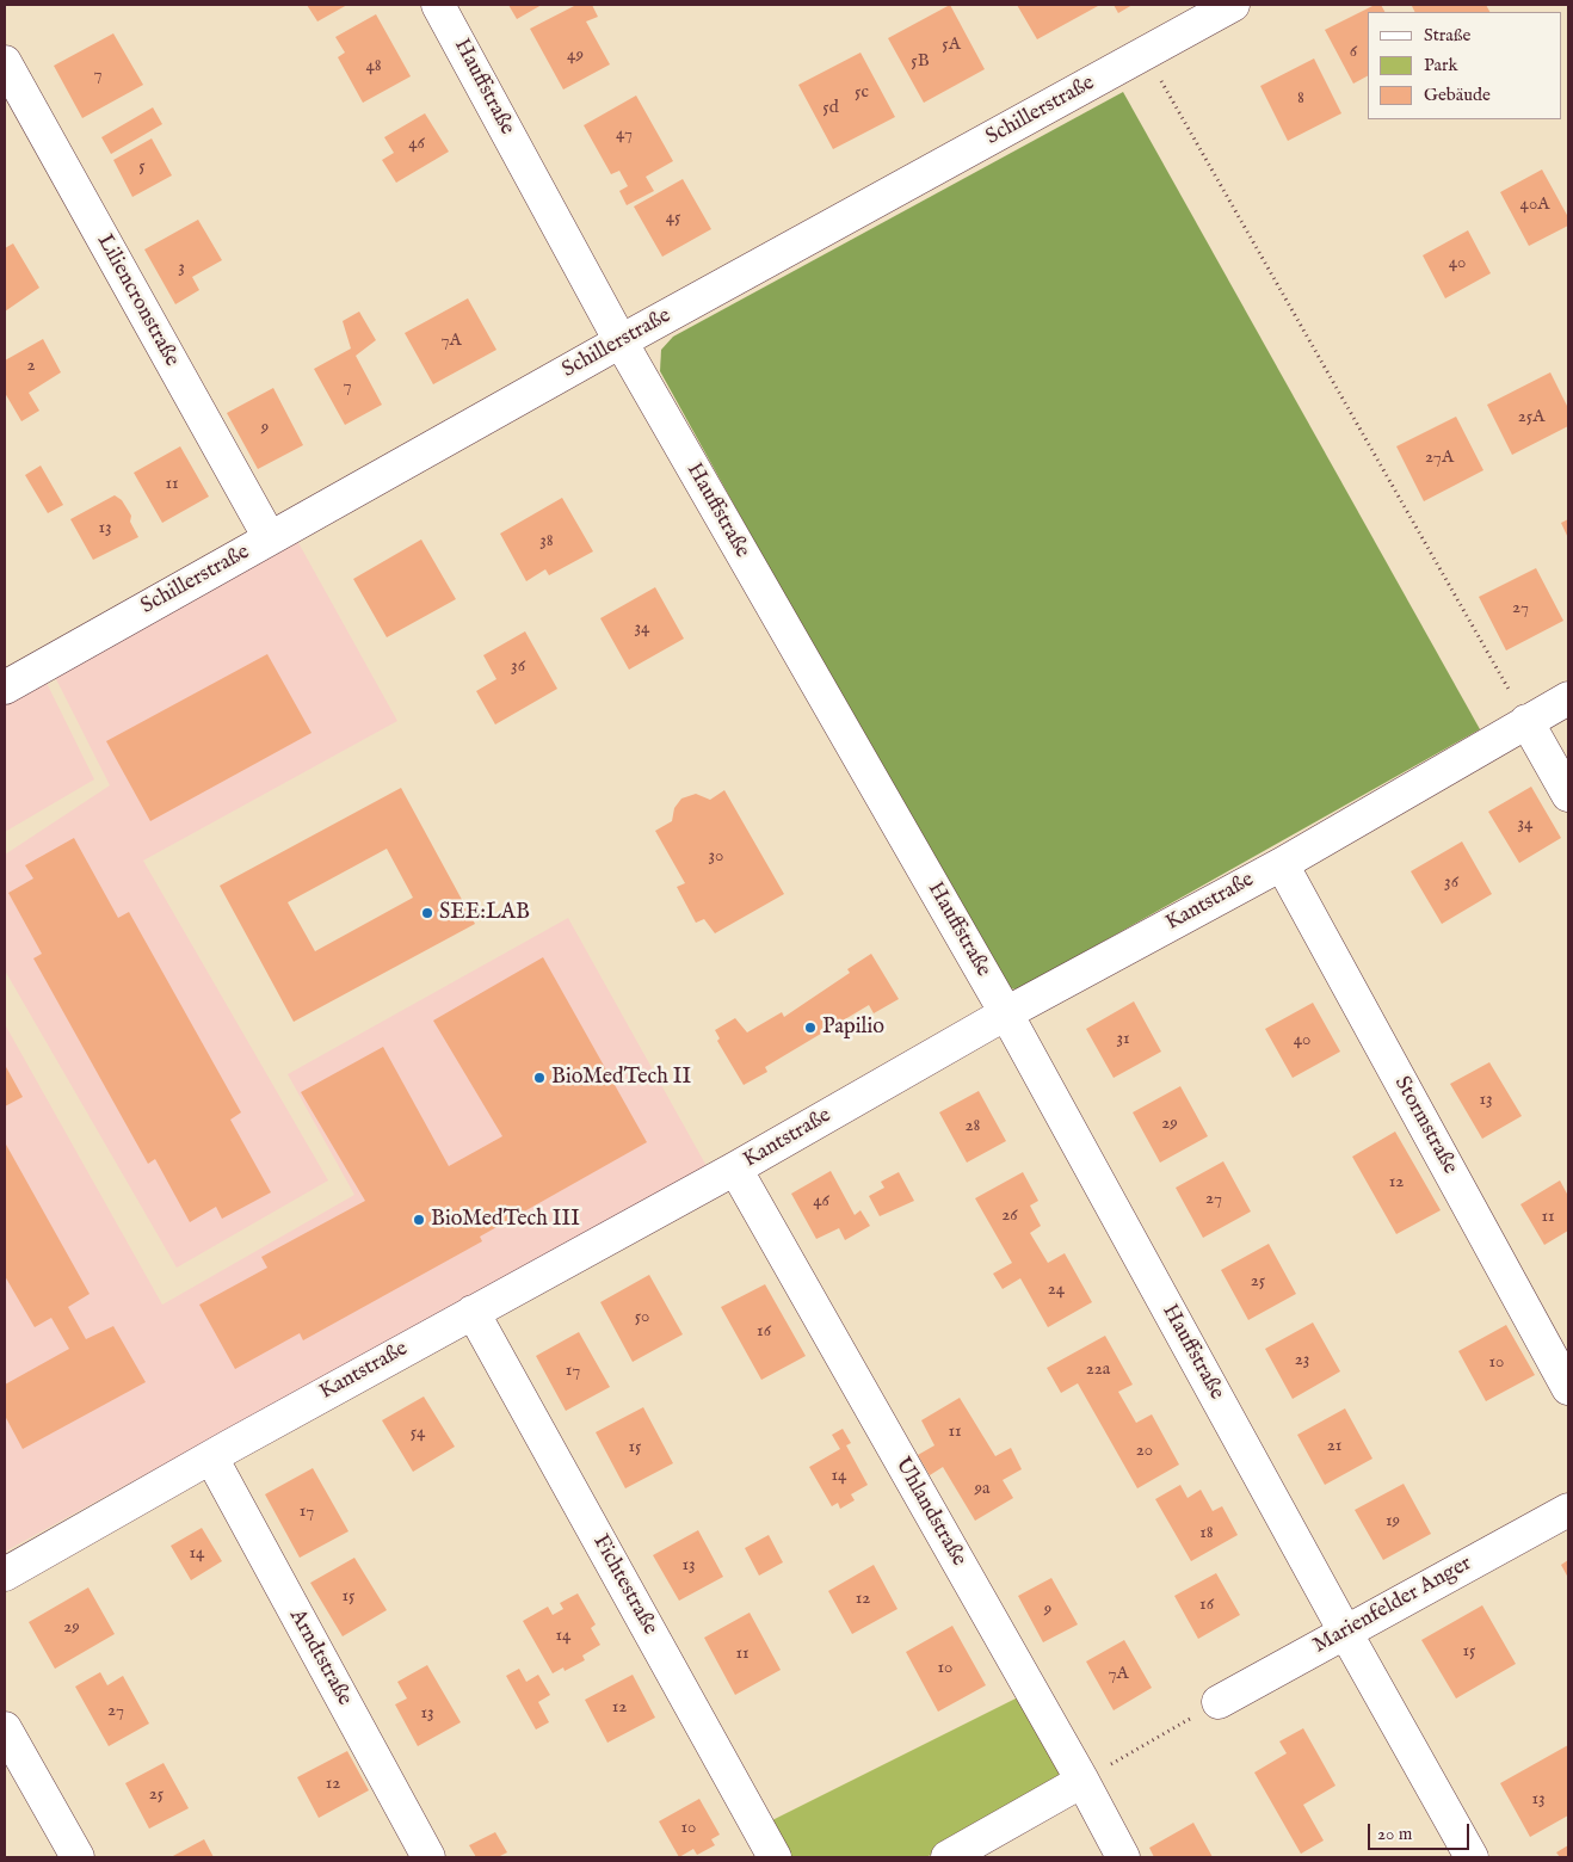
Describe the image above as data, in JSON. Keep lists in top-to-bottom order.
{
  "streets": {
    "street": [
      "Hauffstraße",
      "Schillerstraße",
      "Liliencronstraße",
      "Kantstraße",
      "Stormstraße",
      "Uhlandstraße",
      "Fichtestraße",
      "Marienfelder Anger",
      "Arndtstraße"
    ]
  },
  "crossings": [
    ["Hauffstraße", "Schillerstraße"],
    ["Hauffstraße", "Kantstraße"],
    ["Hauffstraße", "Marienfelder Anger"],
    ["Schillerstraße", "Liliencronstraße"],
    ["Kantstraße", "Stormstraße"],
    ["Kantstraße", "Uhlandstraße"],
    ["Kantstraße", "Fichtestraße"],
    ["Kantstraße", "Arndtstraße"]
  ],
  "places": [
    "SEE:LAB",
    "Papilio",
    "BioMedTech II",
    "BioMedTech III"
  ],
  "house_numbers": [
    "5A",
    "6",
    "49",
    "5B",
    "48",
    "7",
    "5c",
    "8",
    "5d",
    "47",
    "46",
    "5",
    "40A",
    "45",
    "40",
    "3",
    "7A",
    "2",
    "7",
    "25A",
    "9",
    "27A",
    "11",
    "13",
    "38",
    "27",
    "34",
    "36",
    "34",
    "30",
    "36",
    "31",
    "40",
    "13",
    "29",
    "28",
    "12",
    "27",
    "46",
    "26",
    "11",
    "25",
    "24",
    "50",
    "16",
    "23",
    "10",
    "22a",
    "17",
    "11",
    "54",
    "21",
    "15",
    "20",
    "14",
    "9a",
    "17",
    "19",
    "18",
    "14",
    "13",
    "15",
    "12",
    "16",
    "9",
    "29",
    "14",
    "15",
    "11",
    "10",
    "7A",
    "12",
    "27",
    "13",
    "12",
    "25",
    "13",
    "10"
  ],
  "legend": ["Straße", "Park", "Gebäude"],
  "scale_bar": "20 m"
}
